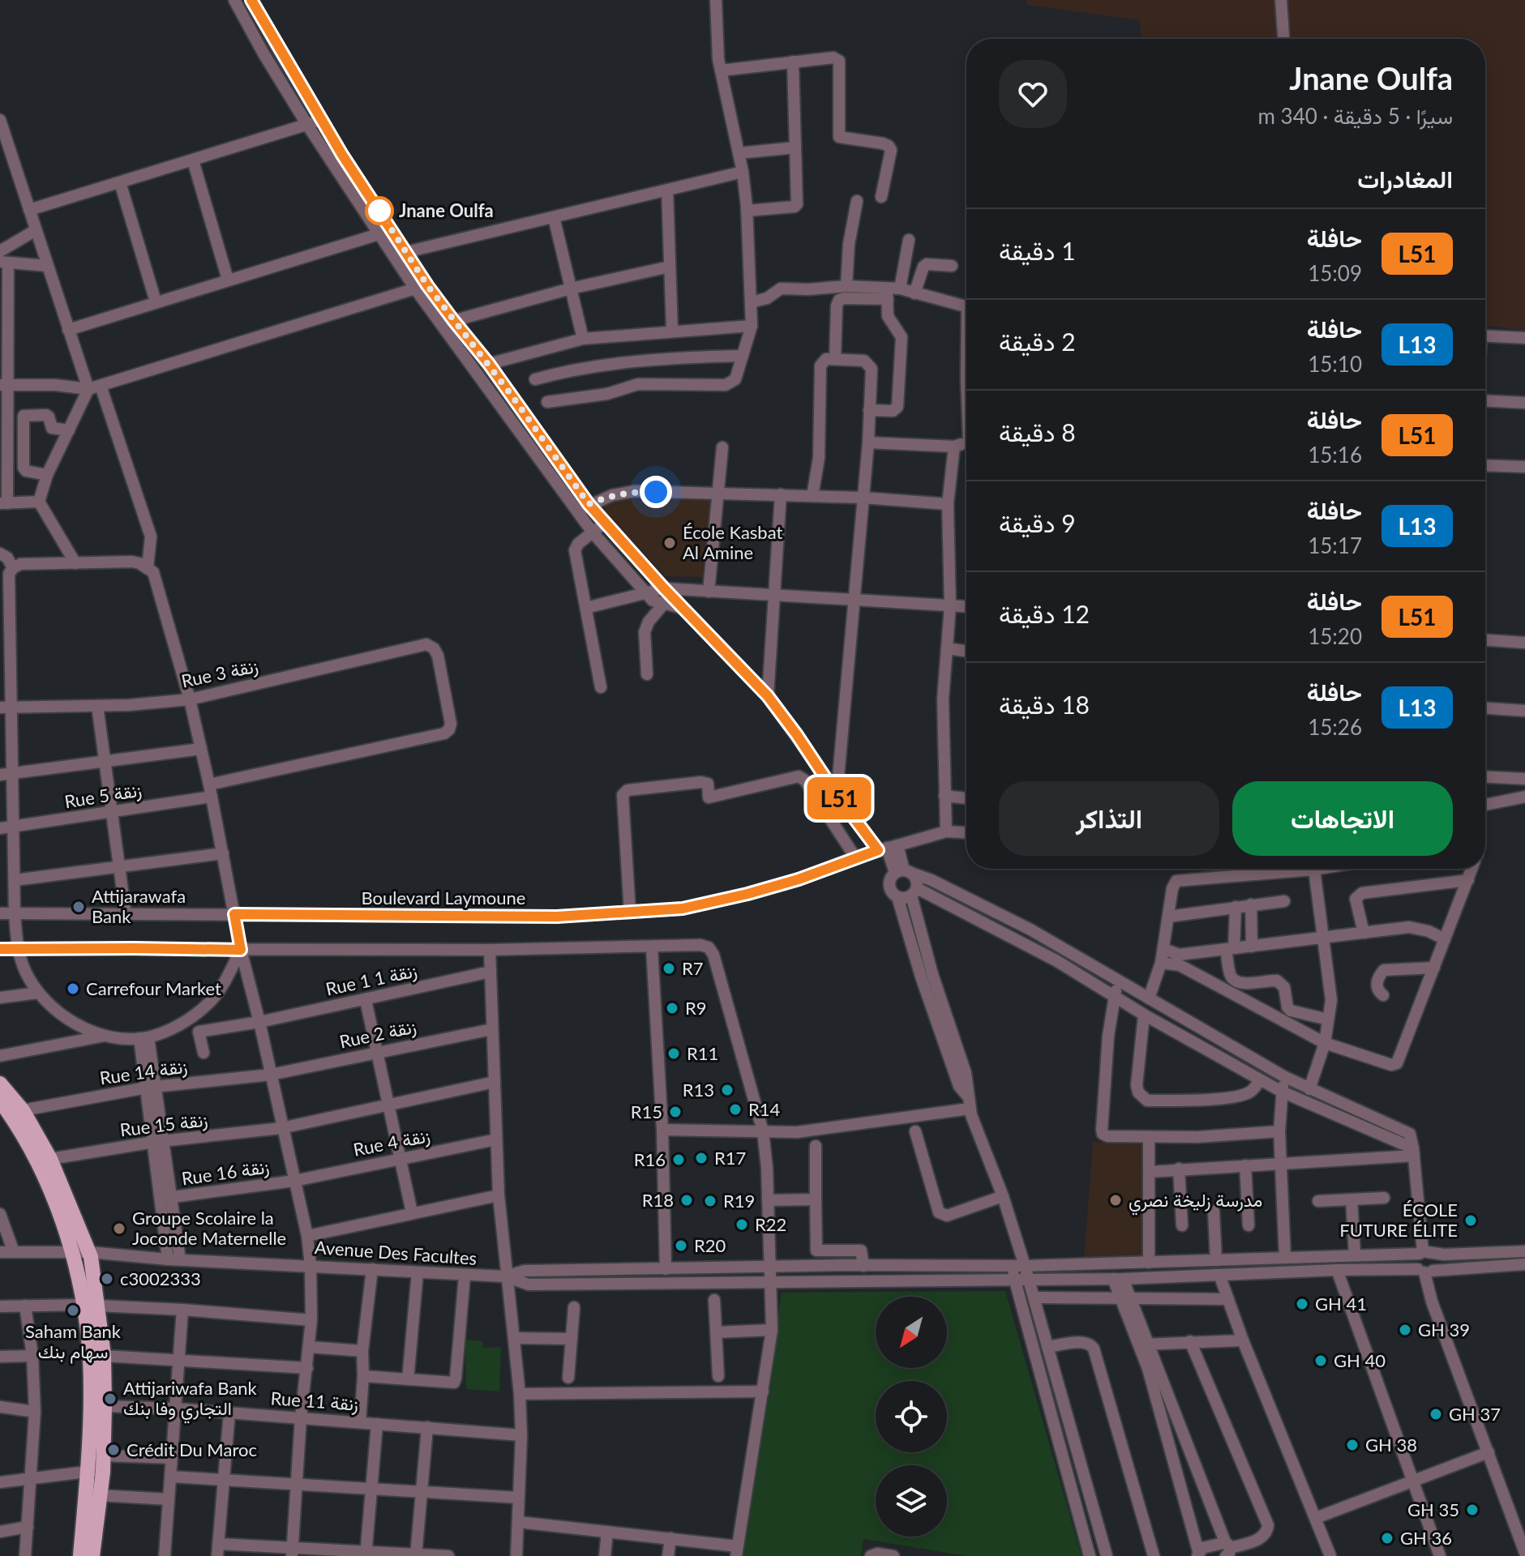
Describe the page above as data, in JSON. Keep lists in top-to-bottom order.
{
  "streets": {
    "street": [
      "Rue 3 زنقة",
      "Rue 5 زنقة",
      "Boulevard Laymoune",
      "Rue 1 زنقة 1",
      "Rue 2 زنقة",
      "Rue 14 زنقة",
      "Rue 15 زنقة",
      "Rue 4 زنقة",
      "Rue 16 زنقة",
      "Avenue Des Facultes",
      "Rue 11 زنقة"
    ]
  },
  "crossings": [
    ["Rue 2 زنقة", "Rue 14 زنقة"],
    ["Rue 4 زنقة", "Rue 16 زنقة"]
  ],
  "places": [
    "Jnane Oulfa",
    "École Kasbat Al Amine",
    "Attijarawafa Bank",
    "R7",
    "Carrefour Market",
    "R9",
    "R11",
    "R13",
    "R14",
    "R15",
    "R17",
    "R16",
    "R18",
    "مدرسة زليخة نصري",
    "R19",
    "ÉCOLE FUTURE ÉLITE",
    "R22",
    "Groupe Scolaire la Joconde Maternelle",
    "R20",
    "c3002333",
    "GH 41",
    "Saham Bank سهام بنك",
    "GH 39",
    "GH 40",
    "Attijariwafa Bank التجاري وفا بنك",
    "GH 37",
    "GH 38",
    "Crédit Du Maroc",
    "GH 35",
    "GH 36"
  ],
  "lines": ["bus line L51"],
  "north": "bottom left",
  "page": {
    "on_map": "L51",
    "heading": [
      ["Jnane Oulfa", "سيرًا · 5 دقيقة · 340 m"],
      "المغادرات"
    ],
    "list": [
      {
        "mark": "L51",
        "name": "حافلة",
        "note": "15:09",
        "value": "1 دقيقة"
      },
      {
        "mark": "L13",
        "name": "حافلة",
        "note": "15:10",
        "value": "2 دقيقة"
      },
      {
        "mark": "L51",
        "name": "حافلة",
        "note": "15:16",
        "value": "8 دقيقة"
      },
      {
        "mark": "L13",
        "name": "حافلة",
        "note": "15:17",
        "value": "9 دقيقة"
      },
      {
        "mark": "L51",
        "name": "حافلة",
        "note": "15:20",
        "value": "12 دقيقة"
      },
      {
        "mark": "L13",
        "name": "حافلة",
        "note": "15:26",
        "value": "18 دقيقة"
      }
    ],
    "buttons": ["الاتجاهات", "التذاكر"]
  }
}
